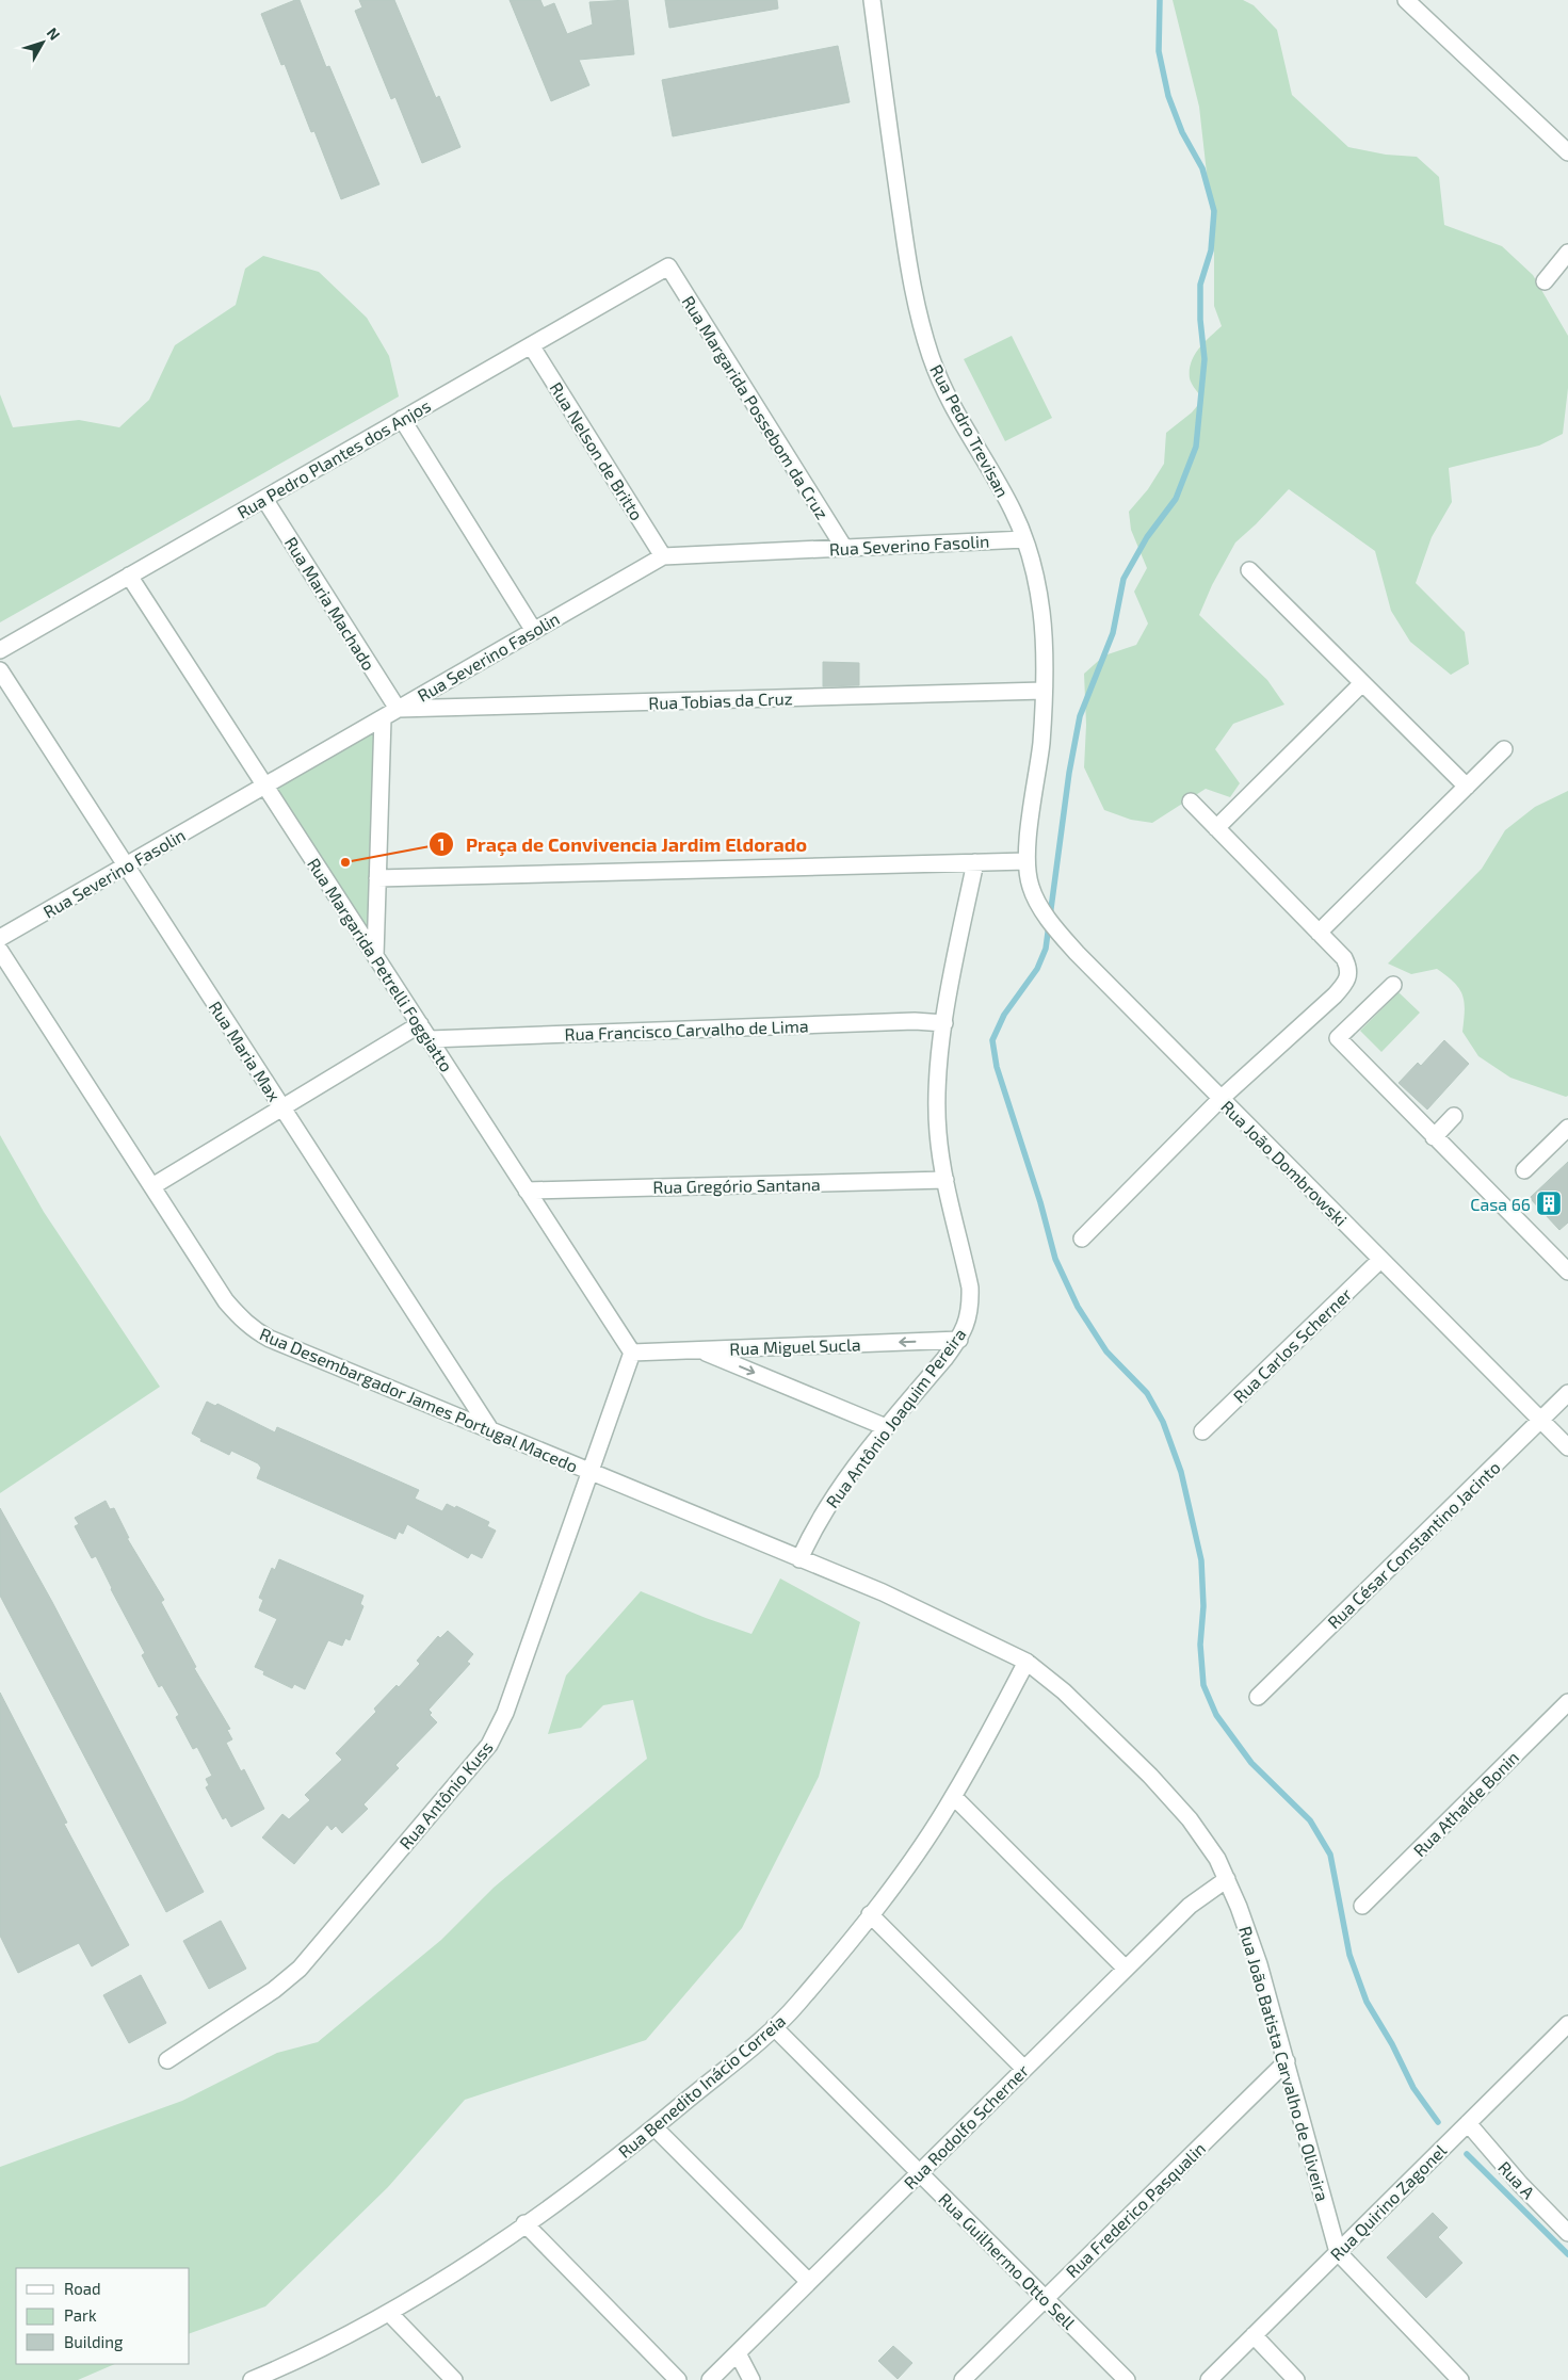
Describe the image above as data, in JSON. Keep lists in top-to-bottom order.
{
  "streets": {
    "street": [
      "Rua Margarida Possebom da Cruz",
      "Rua Pedro Trevisan",
      "Rua Nelson de Britto",
      "Rua Pedro Plantes dos Anjos",
      "Rua Severino Fasolin",
      "Rua Maria Machado",
      "Rua Tobias da Cruz",
      "Rua Margarida Petrelli Foggiatto",
      "Rua Francisco Carvalho de Lima",
      "Rua Maria Max",
      "Rua João Dombrowski",
      "Rua Gregório Santana",
      "Rua Carlos Scherner",
      "Rua Miguel Sucla",
      "Rua Desembargador James Portugal Macedo",
      "Rua Antônio Joaquim Pereira",
      "Rua César Constantino Jacinto",
      "Rua Antônio Kuss",
      "Rua Athaíde Bonin",
      "Rua João Batista Carvalho de Oliveira",
      "Rua Benedito Inácio Correia",
      "Rua Rodolfo Scherner",
      "Rua A",
      "Rua Quirino Zagonel",
      "Rua Frederico Pasqualin",
      "Rua Guilhermo Otto Sell"
    ]
  },
  "crossings": [
    ["Rua Margarida Possebom da Cruz", "Rua Pedro Plantes dos Anjos"],
    ["Rua Margarida Possebom da Cruz", "Rua Severino Fasolin"],
    ["Rua Pedro Trevisan", "Rua Severino Fasolin"],
    ["Rua Pedro Trevisan", "Rua Tobias da Cruz"],
    ["Rua Pedro Trevisan", "Rua João Dombrowski"],
    ["Rua Nelson de Britto", "Rua Pedro Plantes dos Anjos"],
    ["Rua Nelson de Britto", "Rua Severino Fasolin"],
    ["Rua Pedro Plantes dos Anjos", "Rua Maria Machado"],
    ["Rua Pedro Plantes dos Anjos", "Rua Margarida Petrelli Foggiatto"],
    ["Rua Severino Fasolin", "Rua Maria Machado"],
    ["Rua Severino Fasolin", "Rua Tobias da Cruz"],
    ["Rua Severino Fasolin", "Rua Margarida Petrelli Foggiatto"],
    ["Rua Severino Fasolin", "Rua Maria Max"],
    ["Rua Maria Machado", "Rua Tobias da Cruz"],
    ["Rua Margarida Petrelli Foggiatto", "Rua Francisco Carvalho de Lima"],
    ["Rua Margarida Petrelli Foggiatto", "Rua Gregório Santana"],
    ["Rua Margarida Petrelli Foggiatto", "Rua Miguel Sucla"],
    ["Rua Margarida Petrelli Foggiatto", "Rua Antônio Kuss"],
    ["Rua Francisco Carvalho de Lima", "Rua Antônio Joaquim Pereira"],
    ["Rua Maria Max", "Rua Desembargador James Portugal Macedo"],
    ["Rua João Dombrowski", "Rua Carlos Scherner"],
    ["Rua João Dombrowski", "Rua César Constantino Jacinto"],
    ["Rua Gregório Santana", "Rua Antônio Joaquim Pereira"],
    ["Rua Miguel Sucla", "Rua Antônio Joaquim Pereira"],
    ["Rua Miguel Sucla", "Rua Antônio Kuss"],
    ["Rua Desembargador James Portugal Macedo", "Rua Antônio Joaquim Pereira"],
    ["Rua Desembargador James Portugal Macedo", "Rua Antônio Kuss"],
    ["Rua Desembargador James Portugal Macedo", "Rua João Batista Carvalho de Oliveira"],
    ["Rua Antônio Joaquim Pereira", "Rua João Batista Carvalho de Oliveira"],
    ["Rua João Batista Carvalho de Oliveira", "Rua Benedito Inácio Correia"],
    ["Rua João Batista Carvalho de Oliveira", "Rua Rodolfo Scherner"],
    ["Rua João Batista Carvalho de Oliveira", "Rua Quirino Zagonel"],
    ["Rua João Batista Carvalho de Oliveira", "Rua Frederico Pasqualin"],
    ["Rua Benedito Inácio Correia", "Rua Guilhermo Otto Sell"],
    ["Rua Rodolfo Scherner", "Rua Guilhermo Otto Sell"],
    ["Rua A", "Rua Quirino Zagonel"],
    ["Rua Frederico Pasqualin", "Rua Guilhermo Otto Sell"]
  ],
  "places": {
    "other": ["Praça de Convivencia Jardim Eldorado"],
    "building": ["Casa 66"]
  },
  "legend": ["Road", "Park", "Building"],
  "north": "top right"
}
